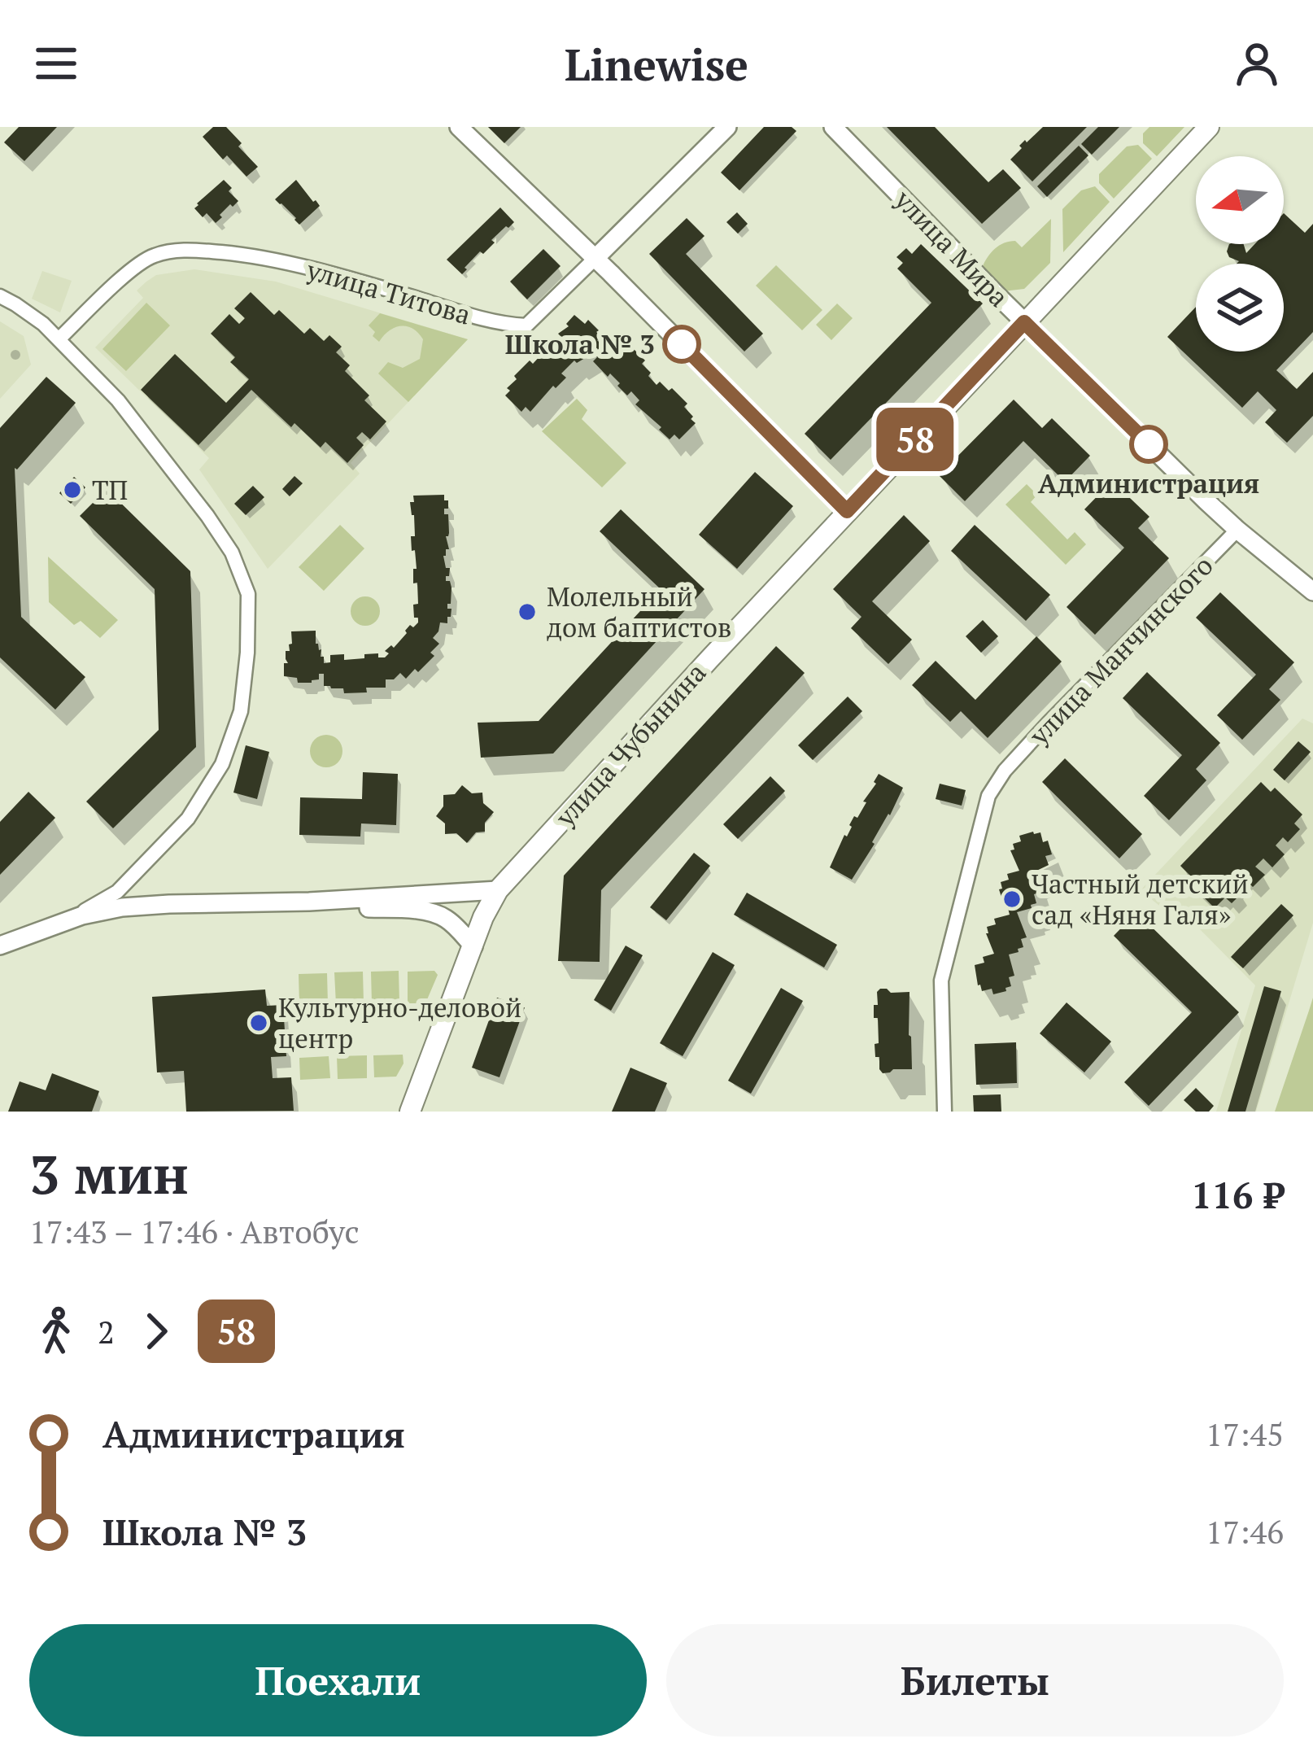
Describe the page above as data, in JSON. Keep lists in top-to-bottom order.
{
  "streets": {
    "main road": ["улица Чубынина"],
    "street": ["улица Мира", "улица Титова", "улица Манчинского"]
  },
  "crossings": [
    ["улица Мира", "улица Манчинского"],
    ["улица Мира", "улица Чубынина"]
  ],
  "places": [
    "Школа № 3",
    "Администрация",
    "ТП",
    "Молельный дом баптистов",
    "Частный детский сад «Няня Галя»",
    "Культурно-деловой центр"
  ],
  "lines": ["bus line 58"],
  "north": "left",
  "page": {
    "header": "Linewise",
    "on_map": "58",
    "heading": ["3 мин", "17:43 – 17:46 · Автобус", "116 ₽"],
    "legs": ["2", "58"],
    "list": [
      {
        "name": "Администрация",
        "value": "17:45"
      },
      {
        "name": "Школа № 3",
        "value": "17:46"
      }
    ],
    "buttons": ["Поехали", "Билеты"]
  }
}
